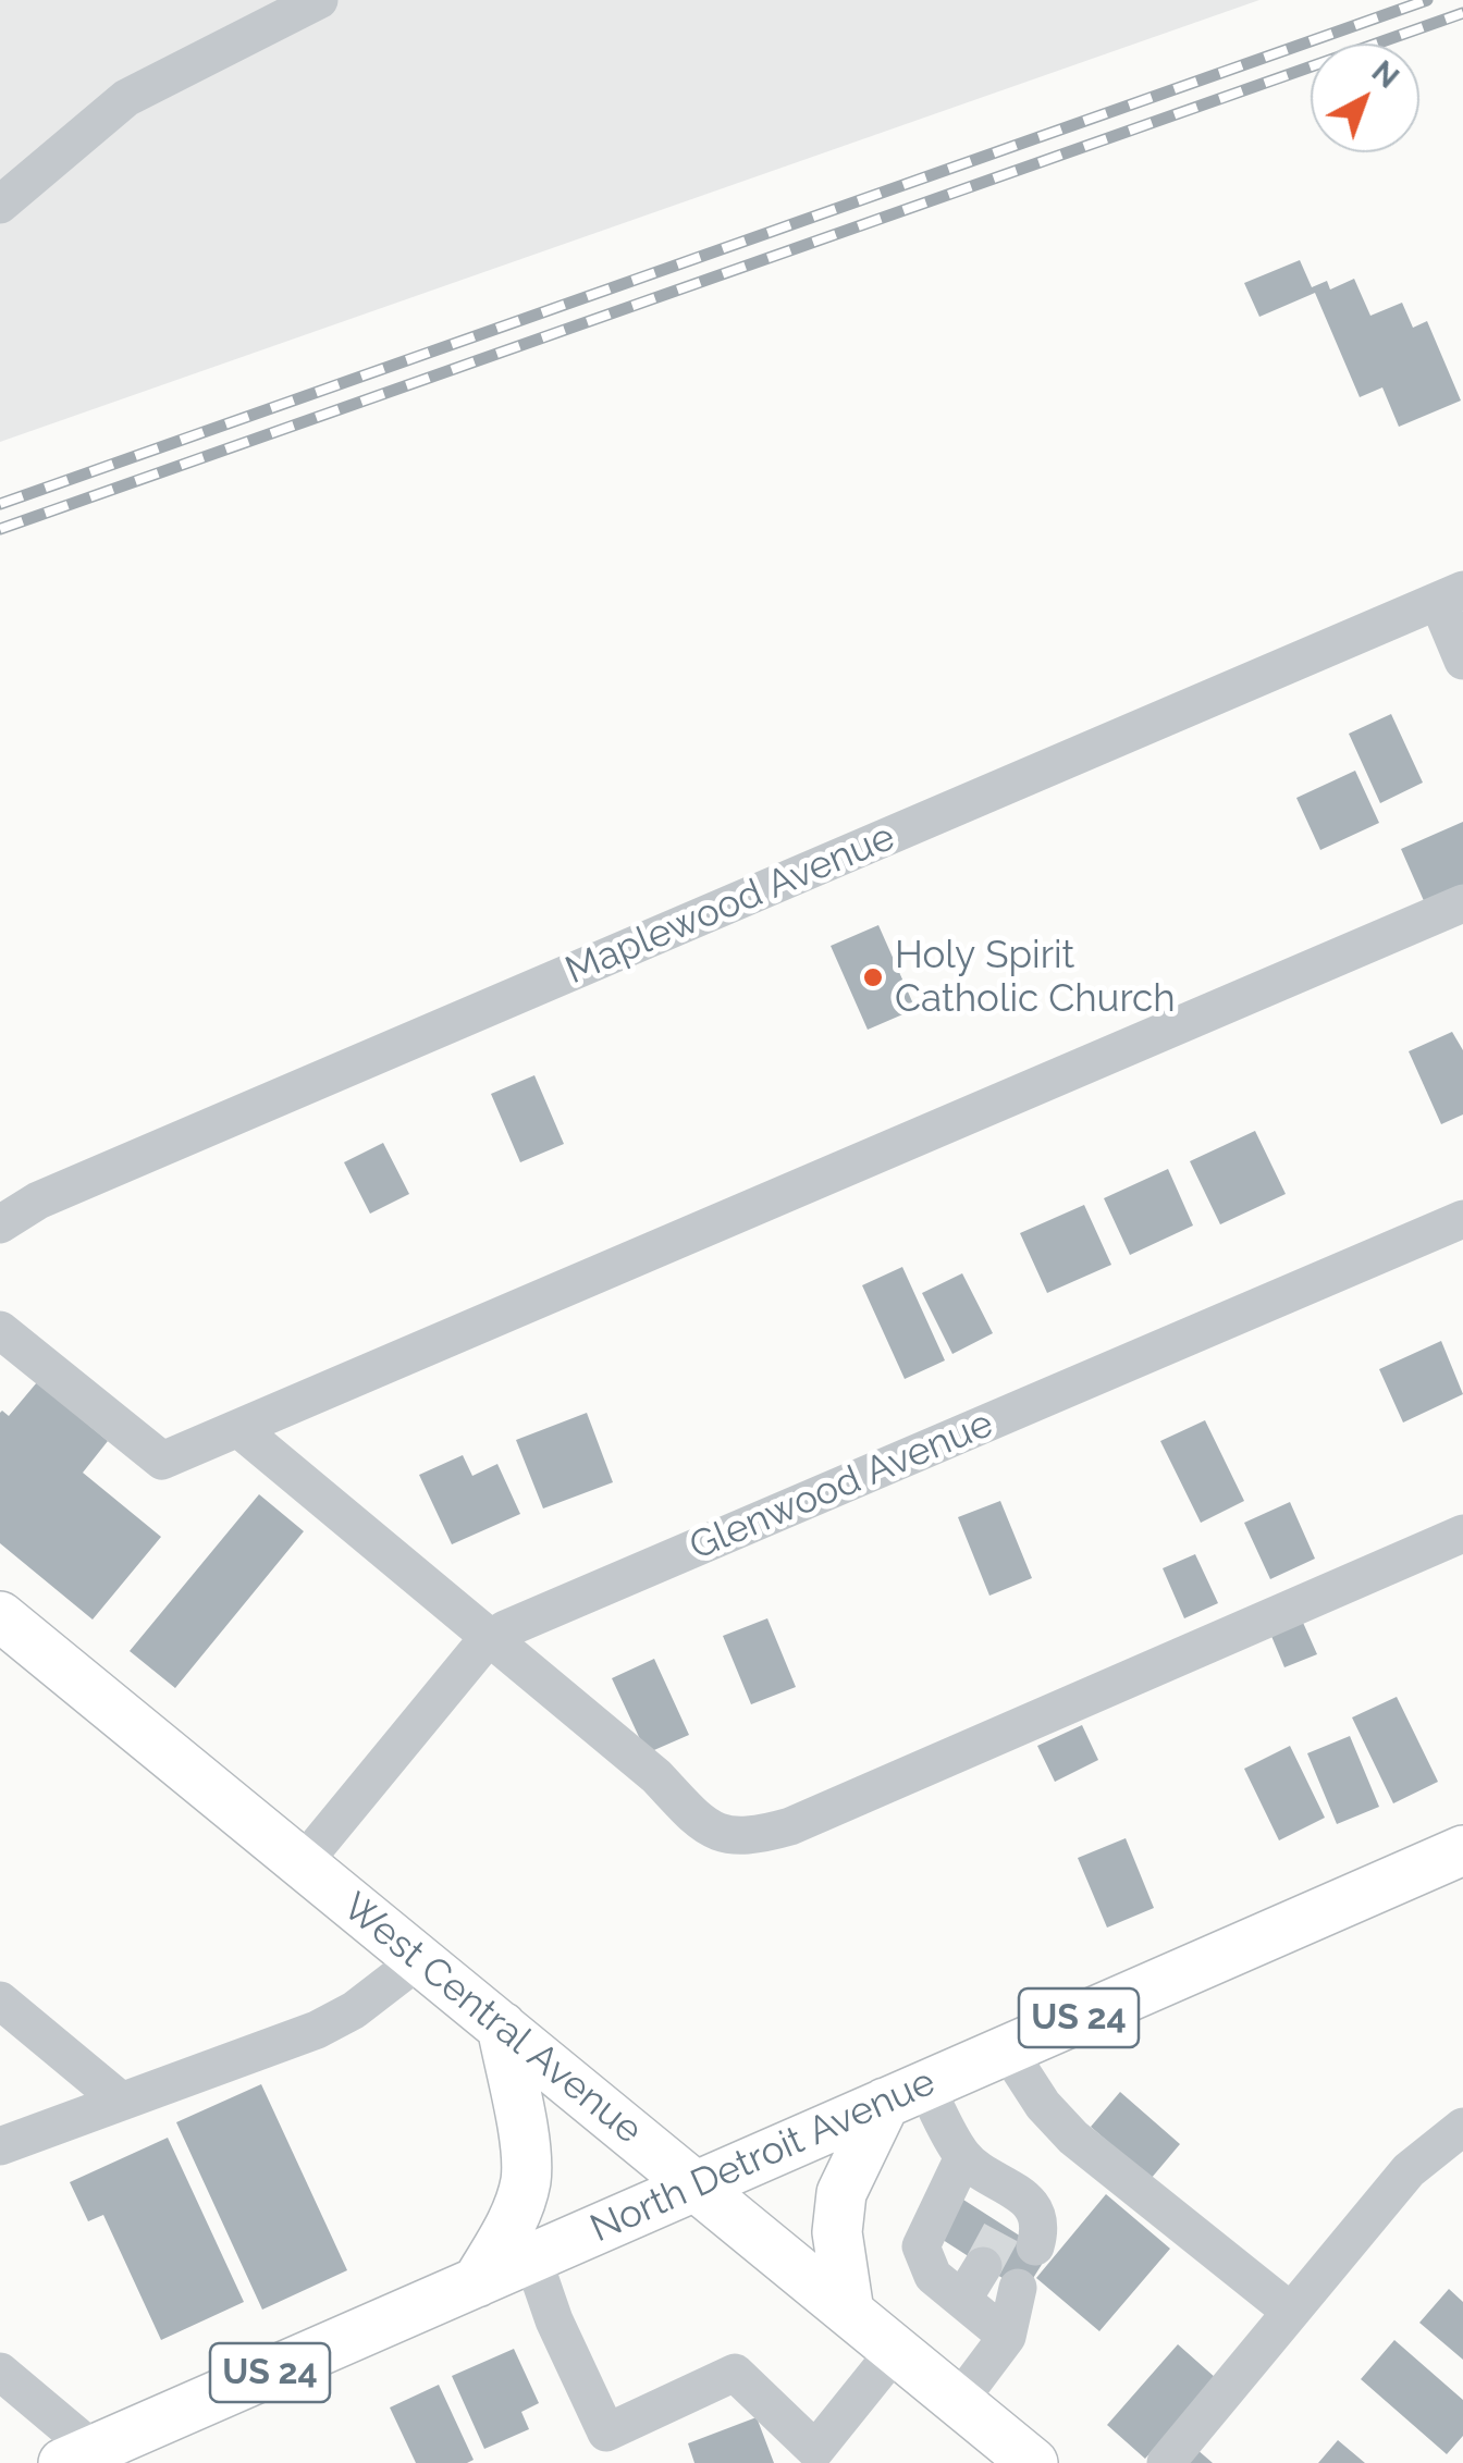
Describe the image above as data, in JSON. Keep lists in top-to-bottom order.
{
  "streets": {
    "main road": ["US 24", "West Central Avenue", "North Detroit Avenue"],
    "street": ["Maplewood Avenue", "Glenwood Avenue"]
  },
  "crossings": [
    ["Glenwood Avenue", "West Central Avenue"],
    ["West Central Avenue", "North Detroit Avenue"]
  ],
  "places": ["Holy Spirit Catholic Church"],
  "north": "top right"
}
